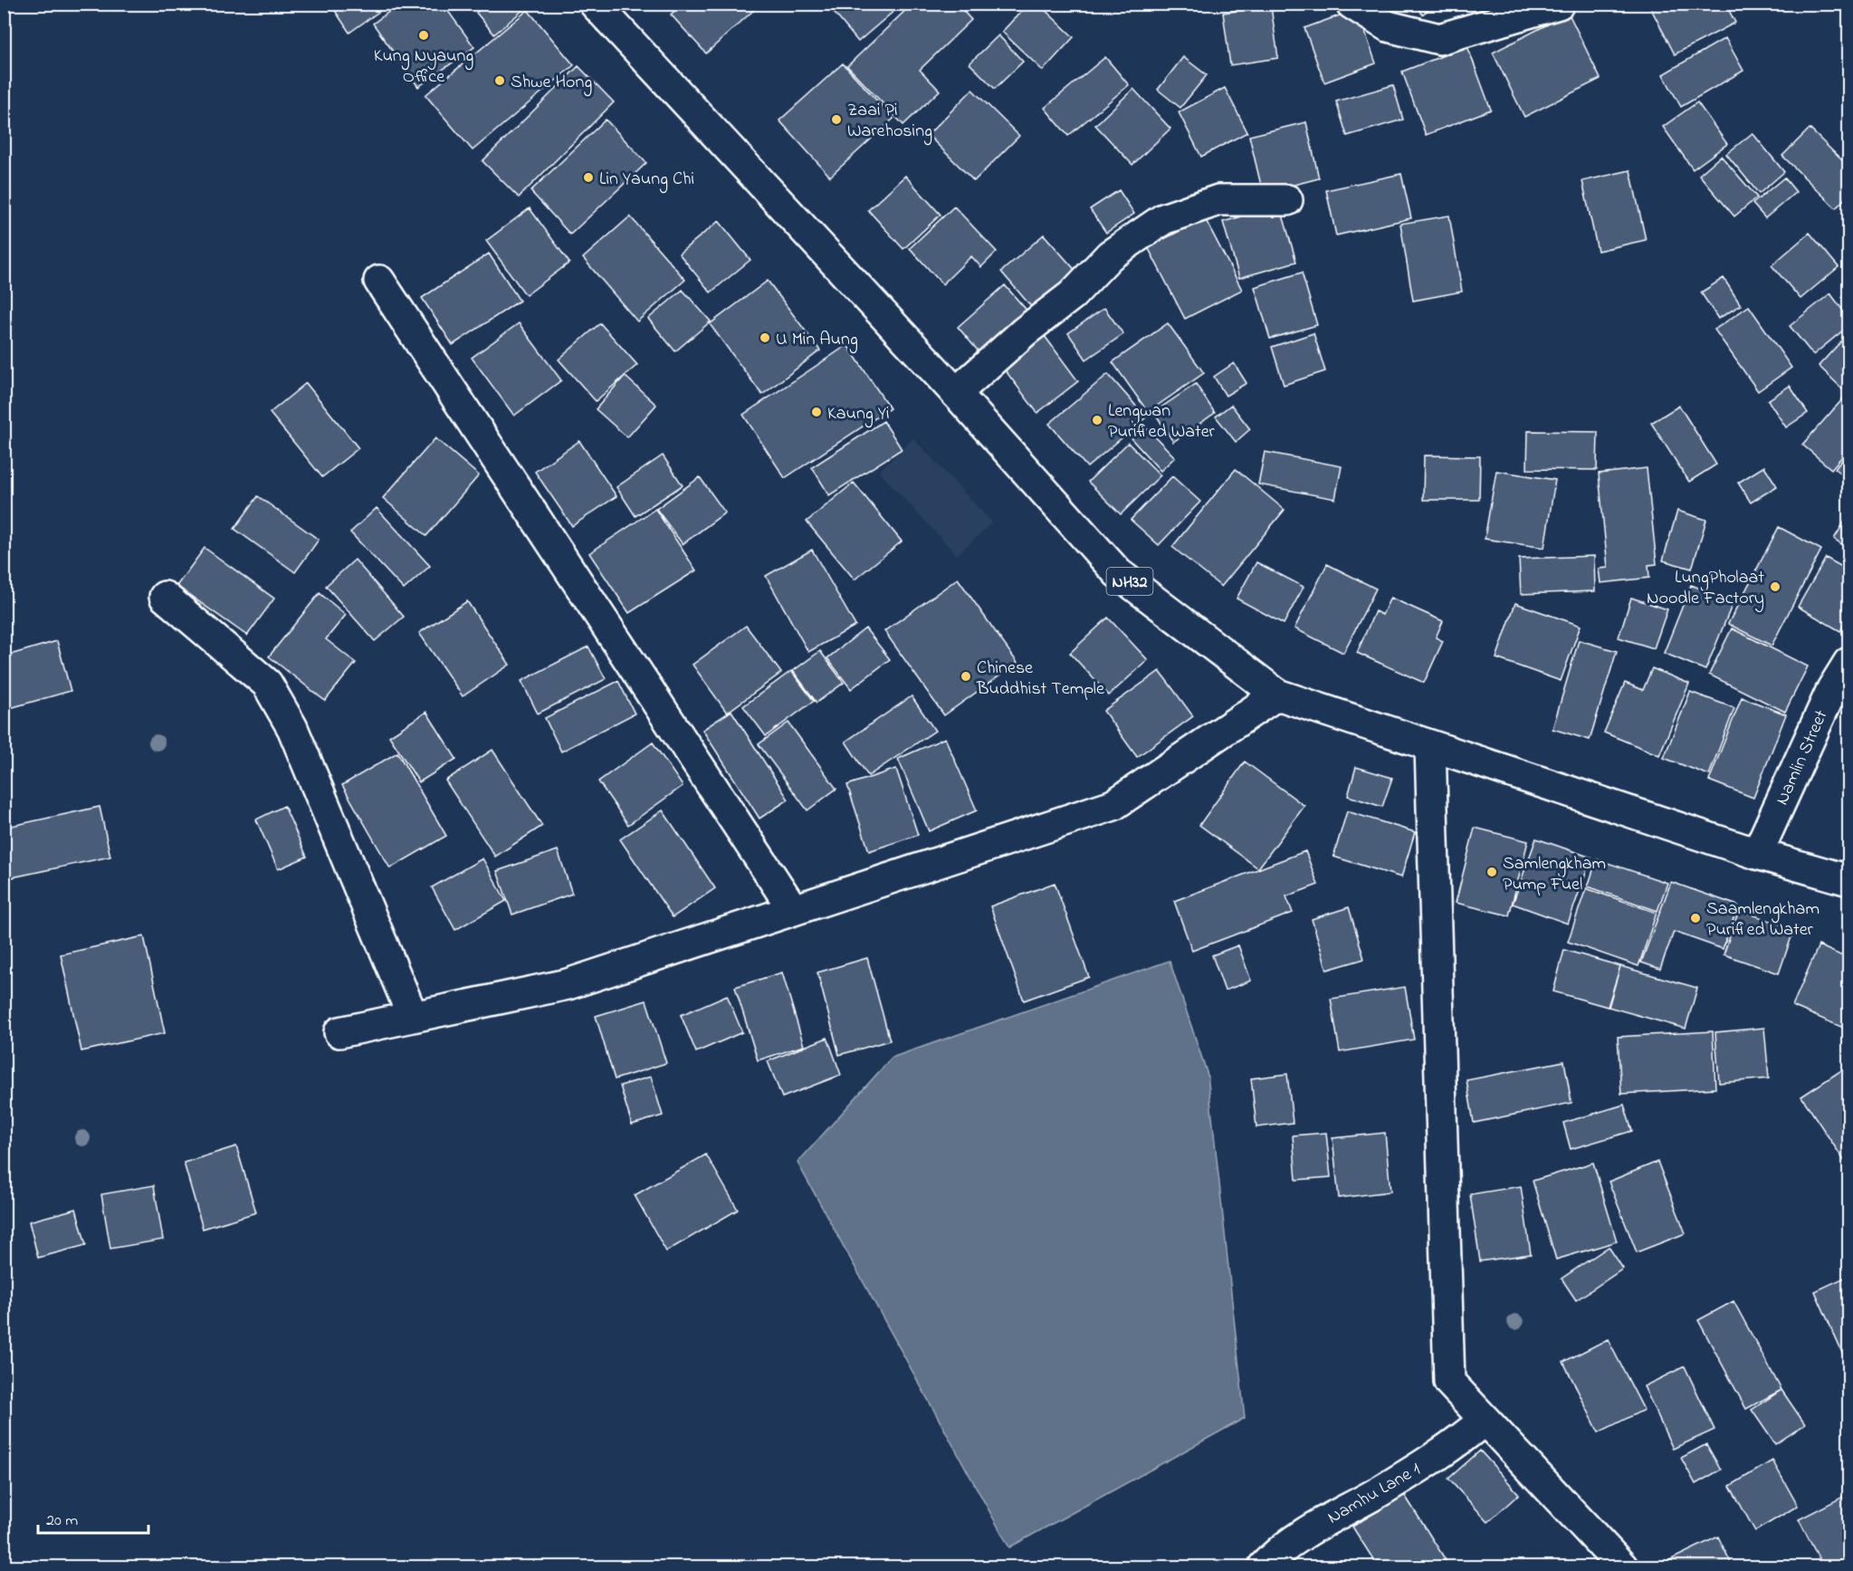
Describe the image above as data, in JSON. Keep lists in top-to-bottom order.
{
  "streets": {
    "main road": ["NH32", "Namlin Street", "Namhu Lane 1"]
  },
  "crossings": [
    ["NH32", "Namlin Street"]
  ],
  "places": [
    "Kung Nyaung Office",
    "Shwe Hong",
    "Zaai Pi Warehosing",
    "Lin Yaung Chi",
    "U Min Aung",
    "Kaung Yi",
    "Lengwan Purified Water",
    "LungPholaat Noodle Factory",
    "Chinese Buddhist Temple",
    "Samlengkham Pump Fuel",
    "Saamlengkham Purified Water"
  ],
  "scale_bar": "20 m"
}
